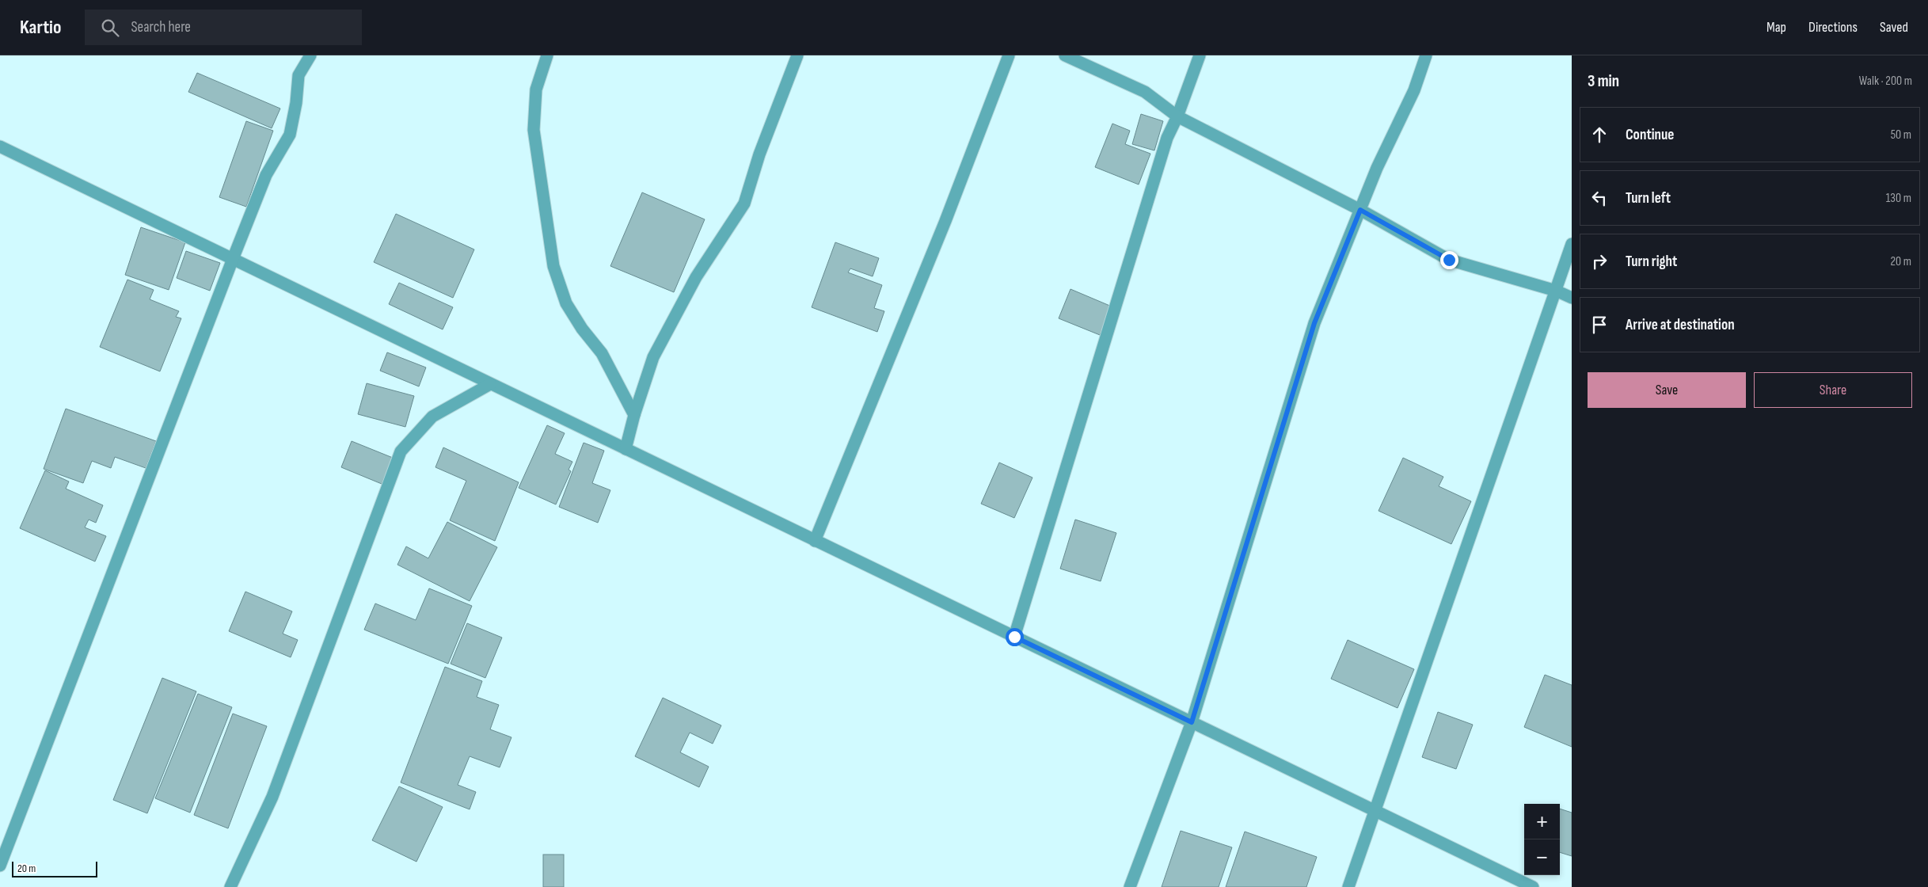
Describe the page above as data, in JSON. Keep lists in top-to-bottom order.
{
  "scale_bar": "20 m",
  "page": {
    "header": "Kartio",
    "search": "Search here",
    "nav": ["Map", "Directions", "Saved"],
    "heading": ["3 min", "Walk · 200 m"],
    "list": [
      ["Continue", "50 m"],
      ["Turn left", "130 m"],
      ["Turn right", "20 m"],
      "Arrive at destination"
    ],
    "buttons": ["Save", "Share"],
    "map_buttons": ["+", "−"],
    "scale": "20 m"
  }
}
